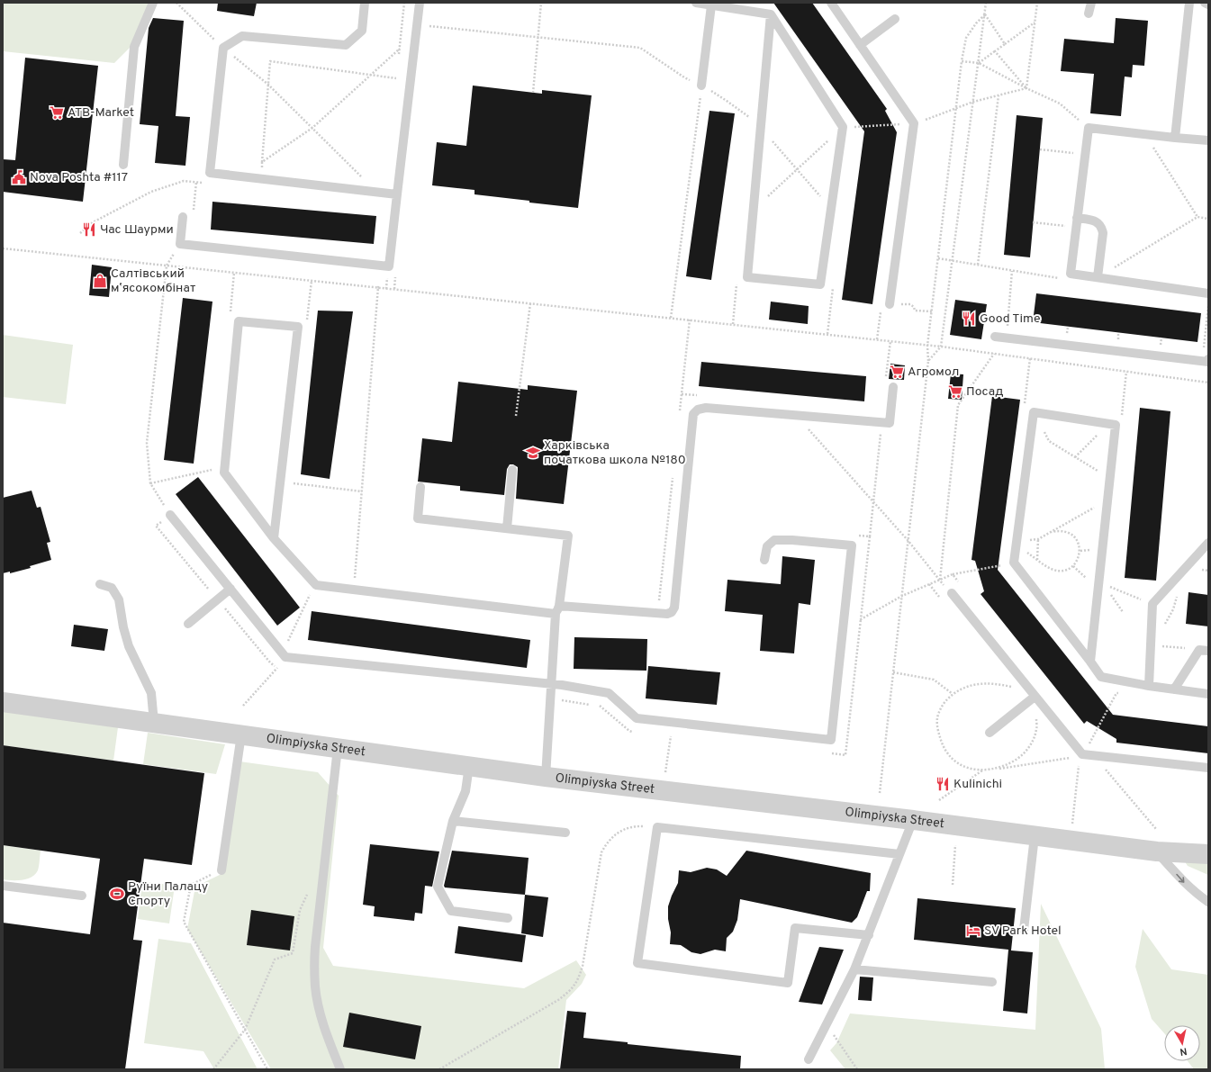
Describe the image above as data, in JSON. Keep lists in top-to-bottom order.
{
  "streets": {
    "street": ["Olimpiyska Street"]
  },
  "places": {
    "supermarket": ["ATB-Market", "Агромол", "Посад"],
    "public building": ["Nova Poshta #117"],
    "restaurant": ["Час Шаурми", "Good Time", "Kulinichi"],
    "shop": ["Салтівський мʼясокомбінат"],
    "school or university": ["Харківська початкова школа №180"],
    "sports": ["Руїни Палацу Спорту"],
    "hotel": ["SV Park Hotel"]
  },
  "north": "bottom"
}
